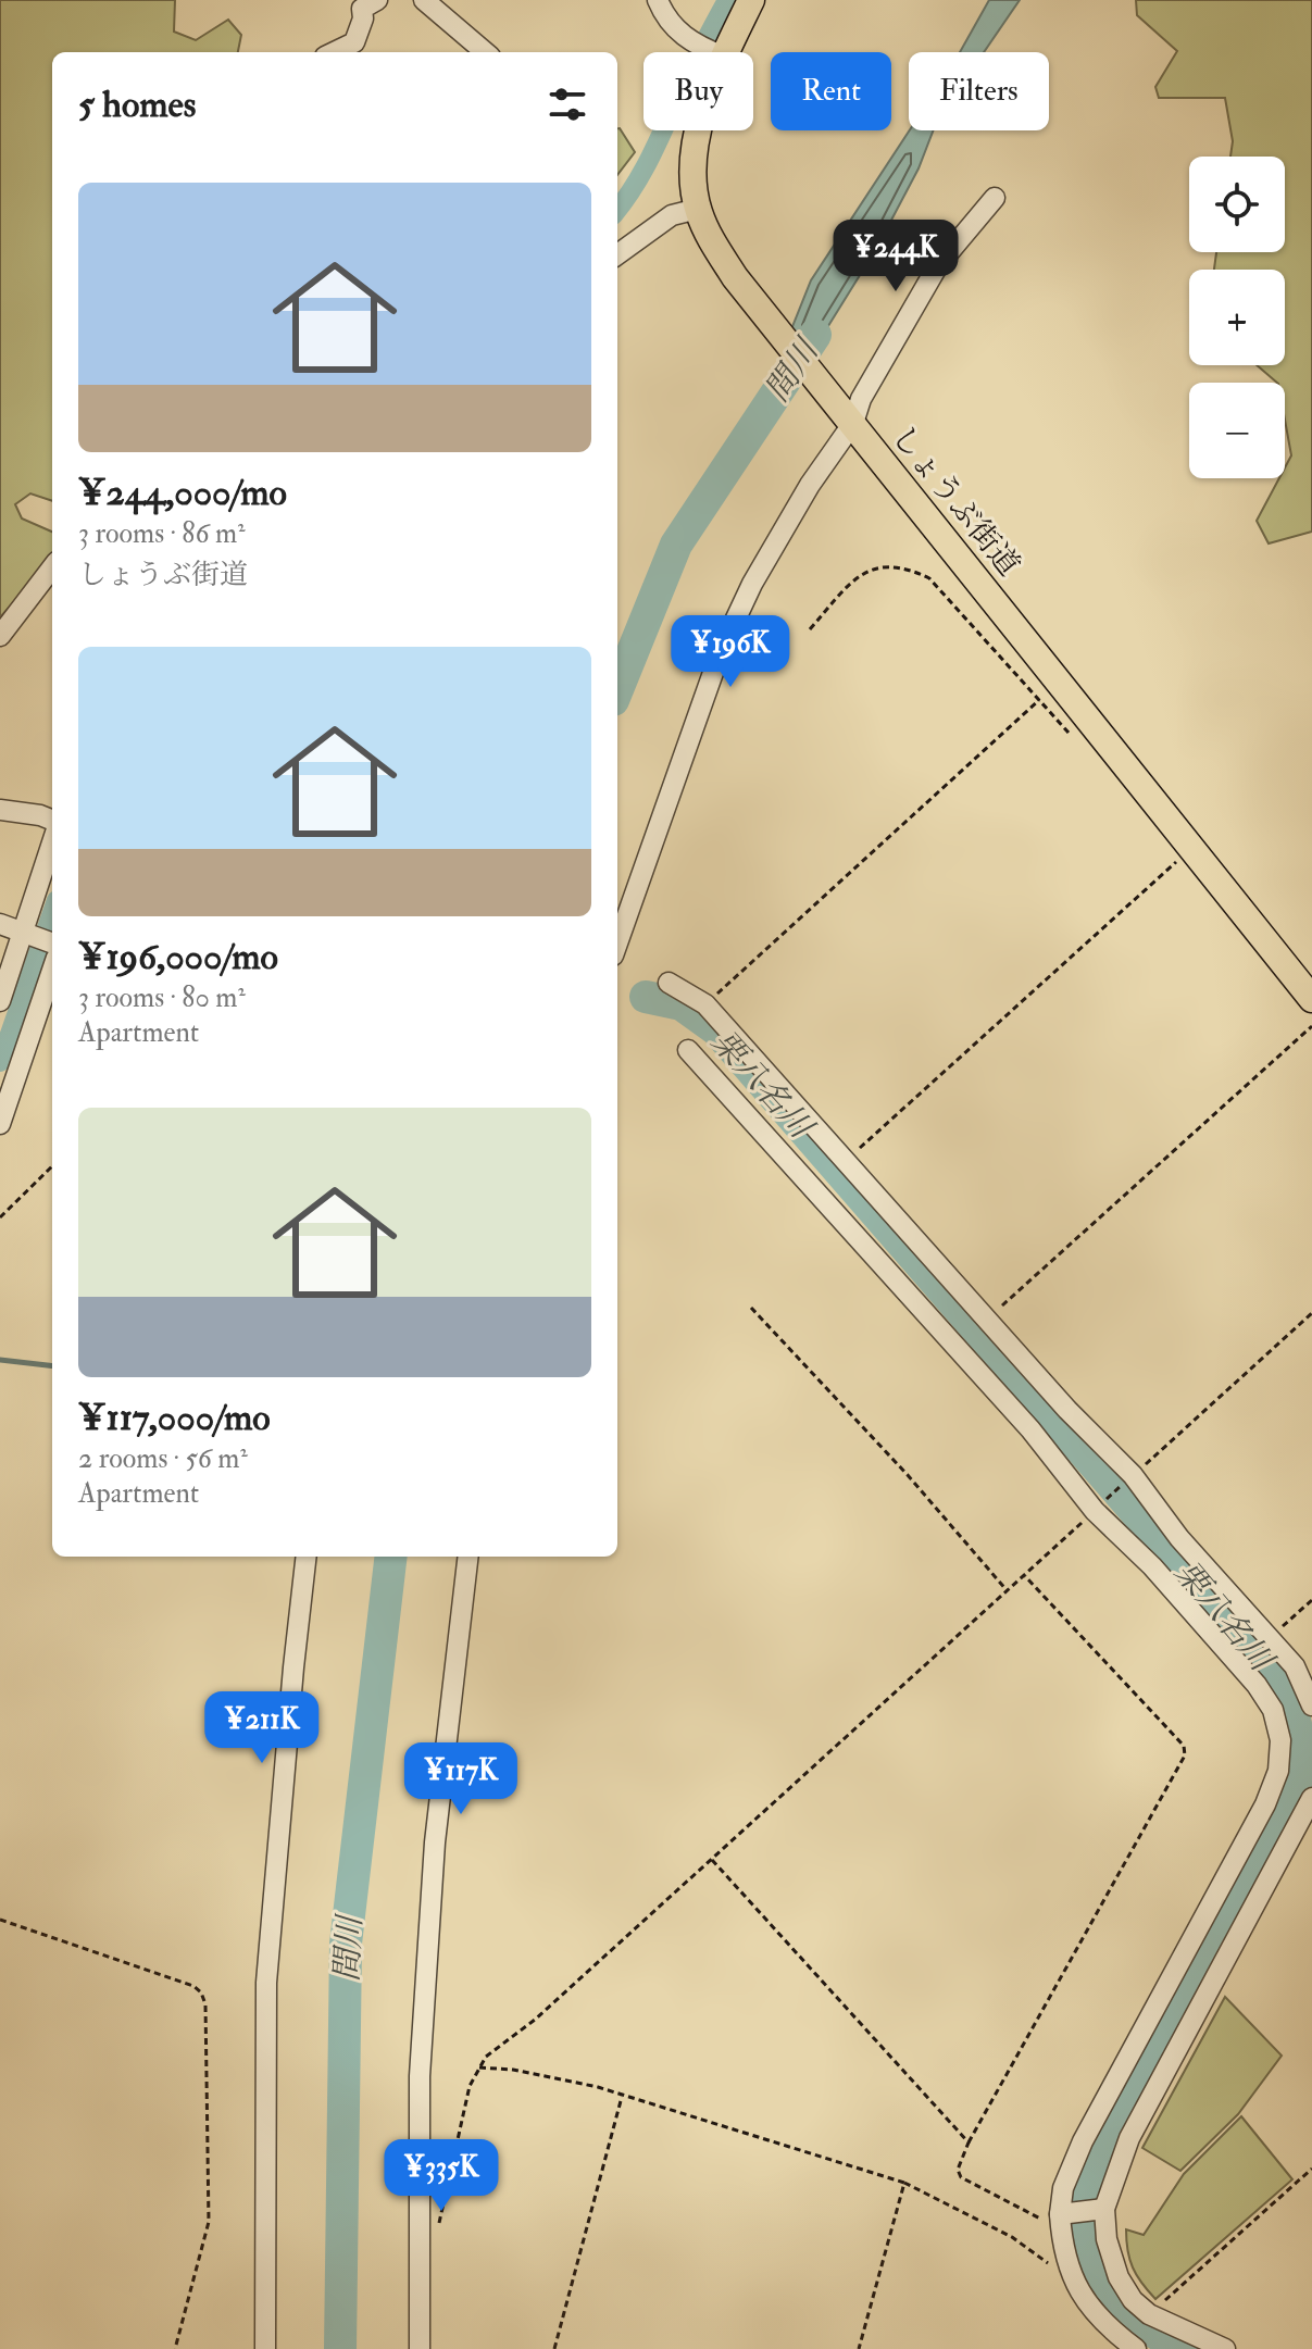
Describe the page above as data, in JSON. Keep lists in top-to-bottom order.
{
  "streets": {
    "main road": ["しょうぶ街道"]
  },
  "water": ["間川", "栗八名川"],
  "page": {
    "chip": ["Buy", "Rent", "Filters"],
    "heading": "5 homes",
    "map_buttons": ["+", "−"],
    "list": [
      {
        "name": "¥244,000/mo",
        "note": "3 rooms · 86 m² · しょうぶ街道"
      },
      {
        "name": "¥196,000/mo",
        "note": "3 rooms · 80 m² · Apartment"
      },
      {
        "name": "¥117,000/mo",
        "note": "2 rooms · 56 m² · Apartment"
      }
    ],
    "price": [
      "¥244K",
      "¥196K",
      "¥211K",
      "¥117K",
      "¥335K"
    ]
  }
}
